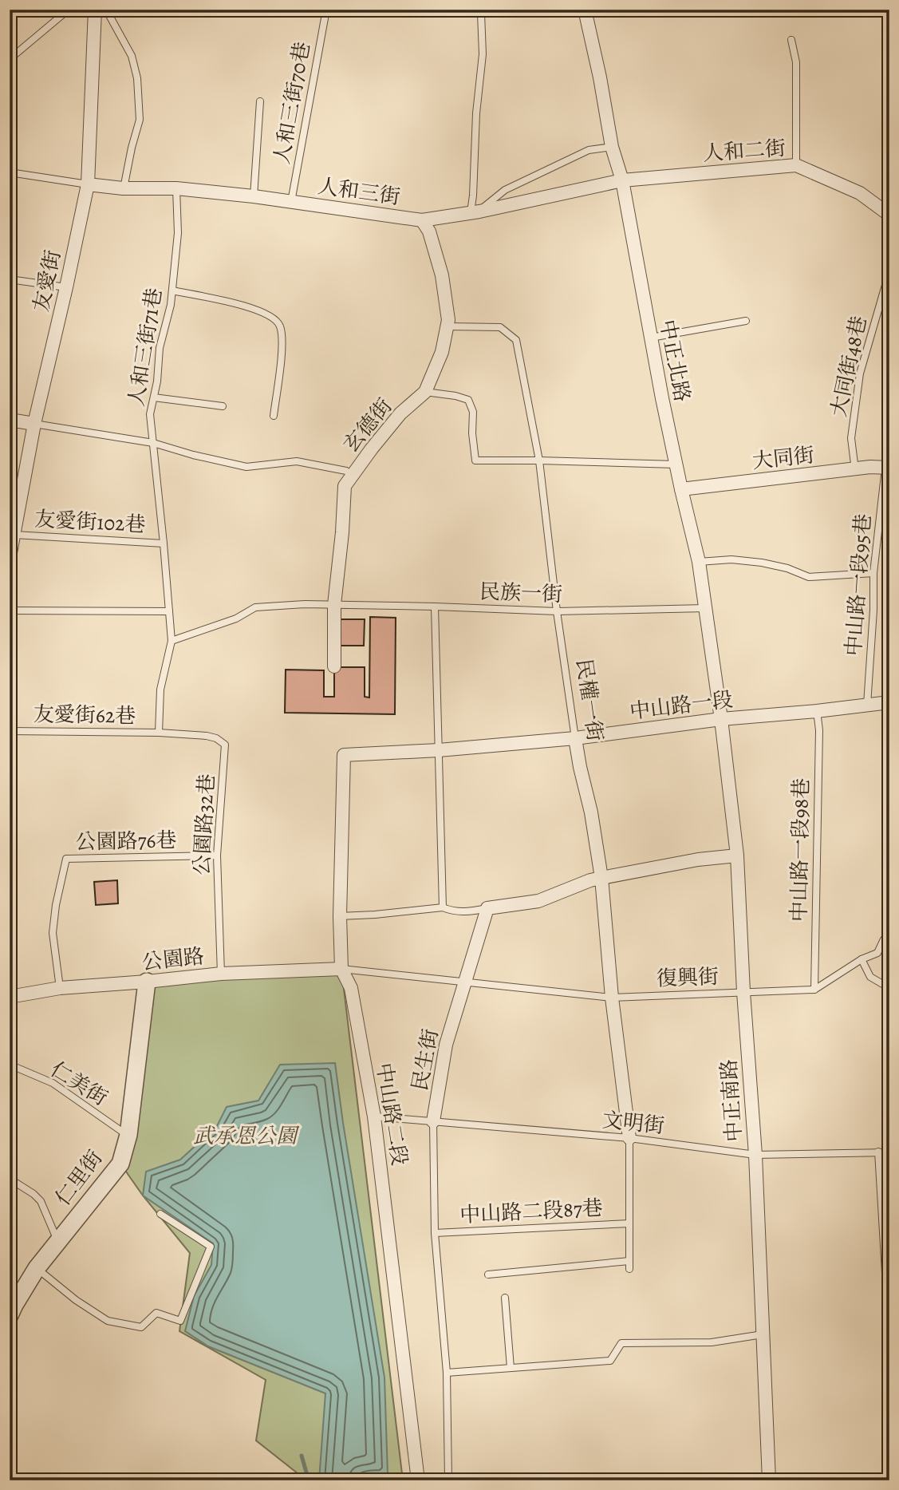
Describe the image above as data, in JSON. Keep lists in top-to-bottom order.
{
  "streets": {
    "street": [
      "人和二街",
      "人和三街",
      "友愛街",
      "中正北路",
      "玄德街",
      "大同街",
      "民權一街",
      "中山路一段",
      "公園路",
      "民生街",
      "中正南路",
      "中山路二段",
      "仁里街"
    ],
    "lane": [
      "人和三街70巷",
      "人和三街71巷",
      "大同街48巷",
      "友愛街102巷",
      "中山路一段95巷",
      "民族一街",
      "友愛街62巷",
      "公園路32巷",
      "公園路76巷",
      "中山路一段98巷",
      "復興街",
      "仁美街",
      "文明街",
      "中山路二段87巷"
    ]
  },
  "crossings": [
    ["人和三街70巷", "人和三街"],
    ["人和二街", "人和三街"],
    ["人和二街", "中正北路"],
    ["人和三街", "友愛街"],
    ["人和三街", "人和三街71巷"],
    ["人和三街", "中正北路"],
    ["人和三街", "玄德街"],
    ["友愛街", "友愛街102巷"],
    ["人和三街71巷", "友愛街102巷"],
    ["人和三街71巷", "民族一街"],
    ["人和三街71巷", "友愛街62巷"],
    ["人和三街71巷", "公園路32巷"],
    ["中正北路", "大同街"],
    ["中正北路", "民族一街"],
    ["中正北路", "中山路一段"],
    ["中正北路", "中正南路"],
    ["大同街48巷", "大同街"],
    ["玄德街", "民族一街"],
    ["玄德街", "民權一街"],
    ["大同街", "中山路一段95巷"],
    ["中山路一段95巷", "中山路一段"],
    ["民族一街", "民權一街"],
    ["民權一街", "中山路一段"],
    ["民權一街", "復興街"],
    ["民權一街", "文明街"],
    ["中山路一段", "中山路一段98巷"],
    ["中山路一段", "中正南路"],
    ["中山路一段", "中山路二段"],
    ["友愛街62巷", "公園路32巷"],
    ["公園路32巷", "公園路76巷"],
    ["公園路32巷", "公園路"],
    ["公園路76巷", "公園路"],
    ["中山路一段98巷", "復興街"],
    ["公園路", "復興街"],
    ["公園路", "中山路二段"],
    ["公園路", "仁里街"],
    ["復興街", "民生街"],
    ["復興街", "中正南路"],
    ["復興街", "中山路二段"],
    ["民生街", "文明街"],
    ["民生街", "中山路二段87巷"],
    ["仁美街", "仁里街"],
    ["中正南路", "文明街"],
    ["中山路二段", "文明街"]
  ],
  "parks": ["武承恩公園"]
}
